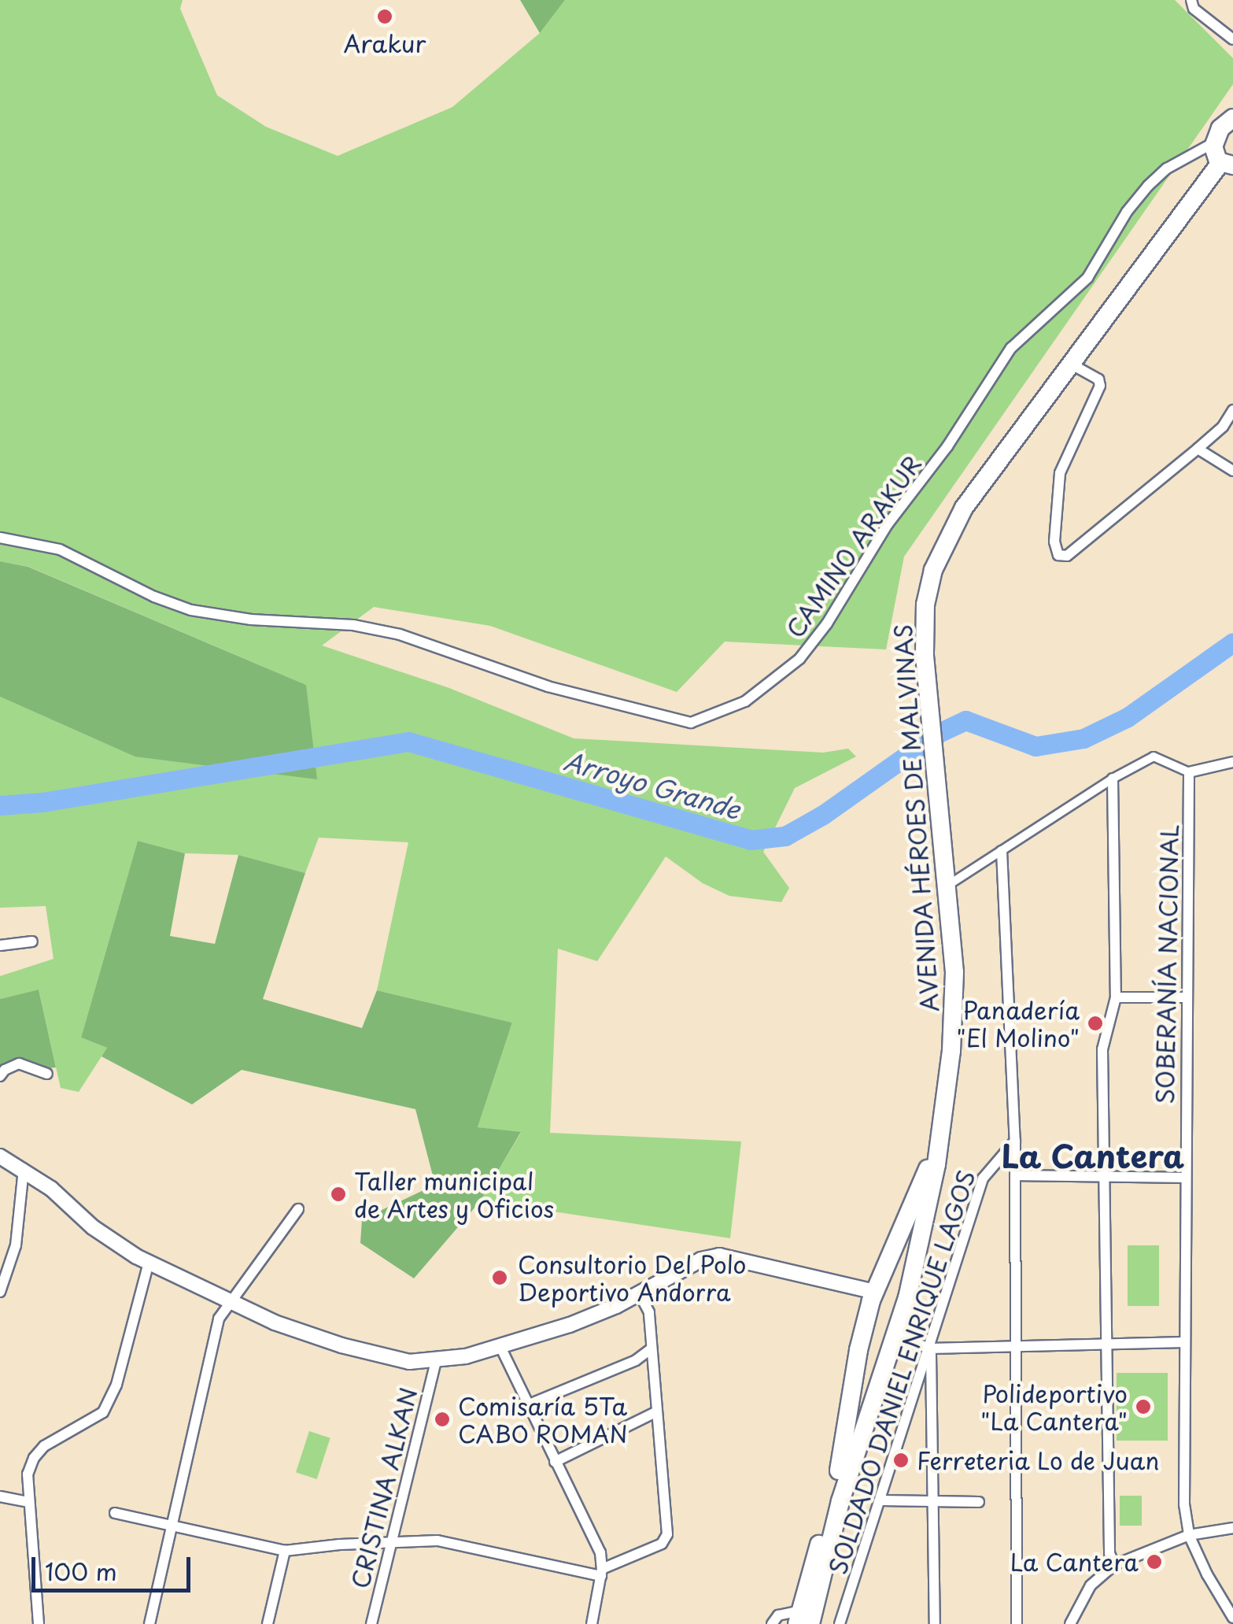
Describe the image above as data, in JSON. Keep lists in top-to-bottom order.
{
  "streets": {
    "highway": ["AVENIDA HÉROES DE MALVINAS"],
    "street": [
      "CAMINO ARAKUR",
      "SOBERANÍA NACIONAL",
      "SOLDADO DANIEL ENRIQUE LAGOS",
      "CRISTINA ALKAN"
    ]
  },
  "crossings": [
    ["CAMINO ARAKUR", "AVENIDA HÉROES DE MALVINAS"]
  ],
  "districts": ["La Cantera"],
  "water": ["Arroyo Grande"],
  "places": [
    "Arakur",
    "Panadería \"El Molino\"",
    "Taller municipal de Artes y Oficios",
    "Consultorio Del Polo Deportivo Andorra",
    "Polideportivo \"La Cantera\"",
    "Comisaría 5Ta CABO ROMAN",
    "Ferreteria Lo de Juan",
    "La Cantera"
  ],
  "scale_bar": "100 m"
}
